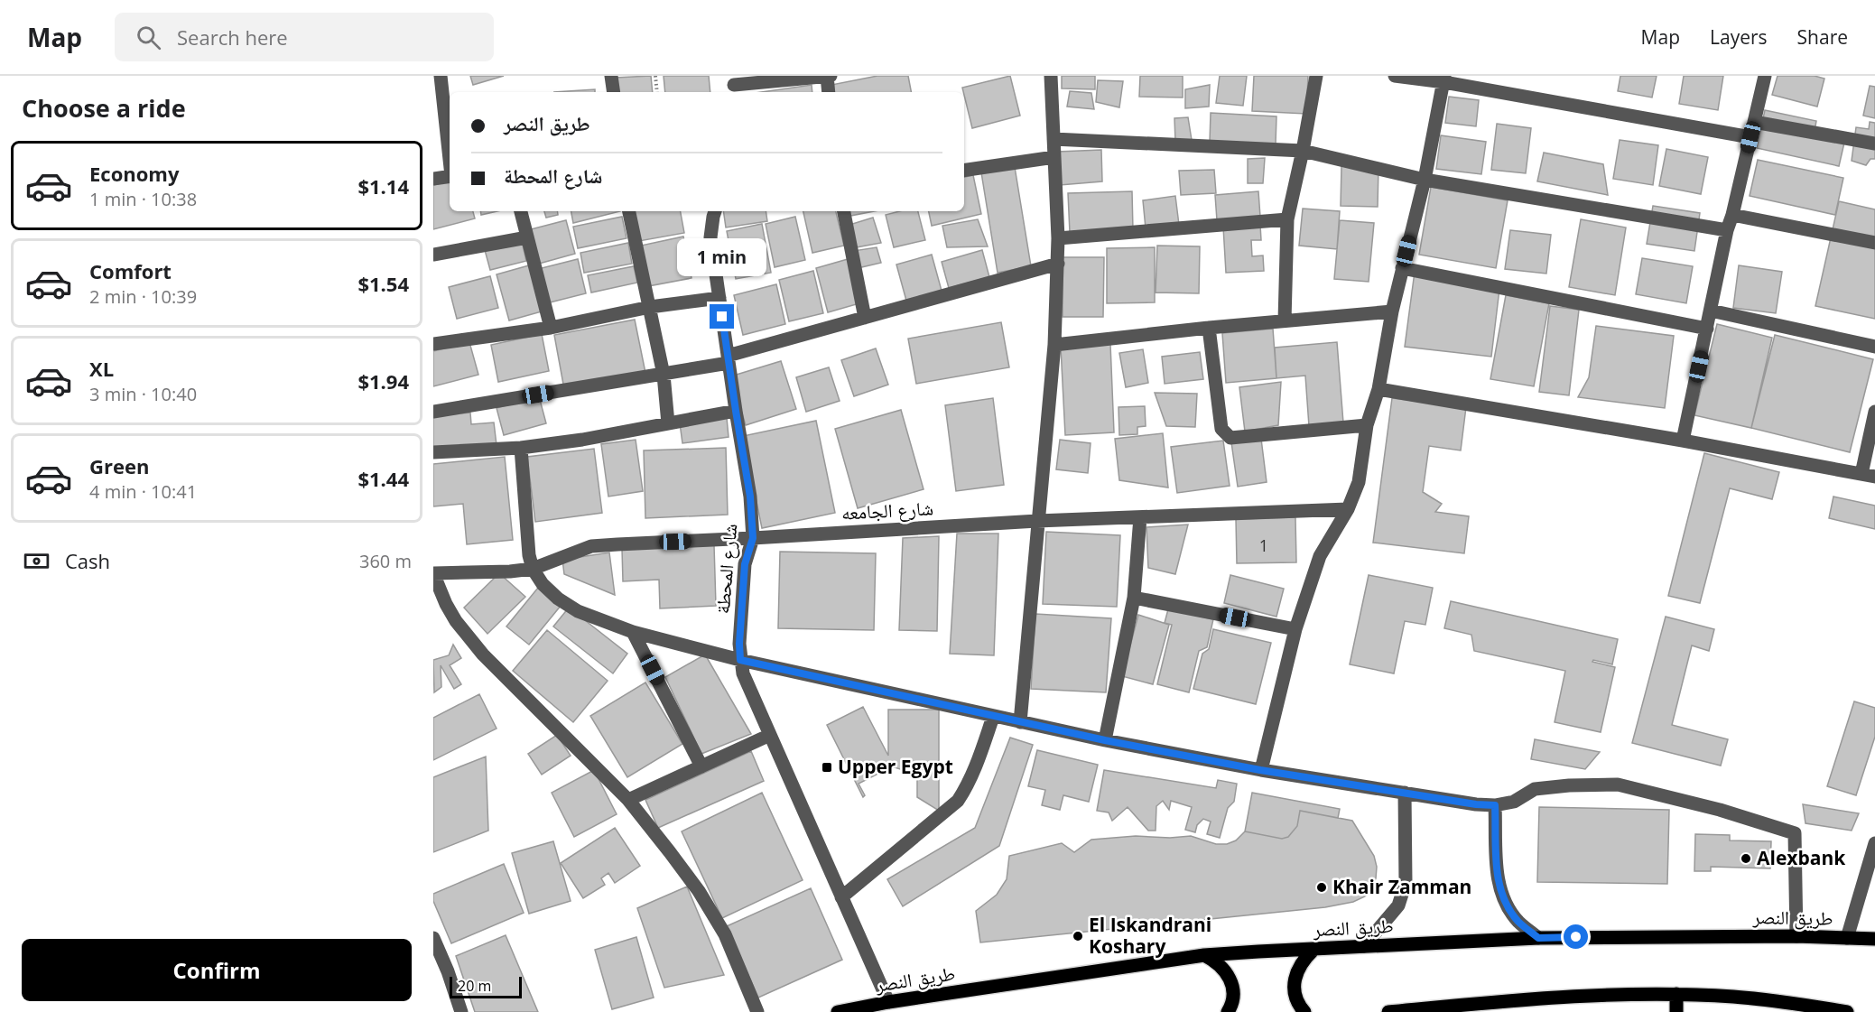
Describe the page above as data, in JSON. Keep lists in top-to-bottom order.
{
  "streets": {
    "main road": ["طريق النصر"],
    "street": ["شارع الجامعه", "شارع المحطة"]
  },
  "crossings": [
    ["شارع الجامعه", "شارع المحطة"],
    ["شارع المحطة", "طريق النصر"]
  ],
  "places": {
    "transit": ["Upper Egypt"],
    "other": ["Alexbank", "Khair Zamman", "El Iskandrani Koshary"]
  },
  "house_numbers": ["1"],
  "scale_bar": "20 m",
  "page": {
    "header": "Map",
    "search": "Search here",
    "nav": ["Map", "Layers", "Share"],
    "heading": "Choose a ride",
    "banner": ["طريق النصر", "شارع المحطة"],
    "list": [
      {
        "name": "Economy",
        "note": "1 min · 10:38",
        "value": "$1.14"
      },
      {
        "name": "Comfort",
        "note": "2 min · 10:39",
        "value": "$1.54"
      },
      {
        "name": "XL",
        "note": "3 min · 10:40",
        "value": "$1.94"
      },
      {
        "name": "Green",
        "note": "4 min · 10:41",
        "value": "$1.44"
      }
    ],
    "bubble": "1 min",
    "pay": ["Cash", "360 m"],
    "buttons": "Confirm",
    "scale": "20 m"
  }
}
